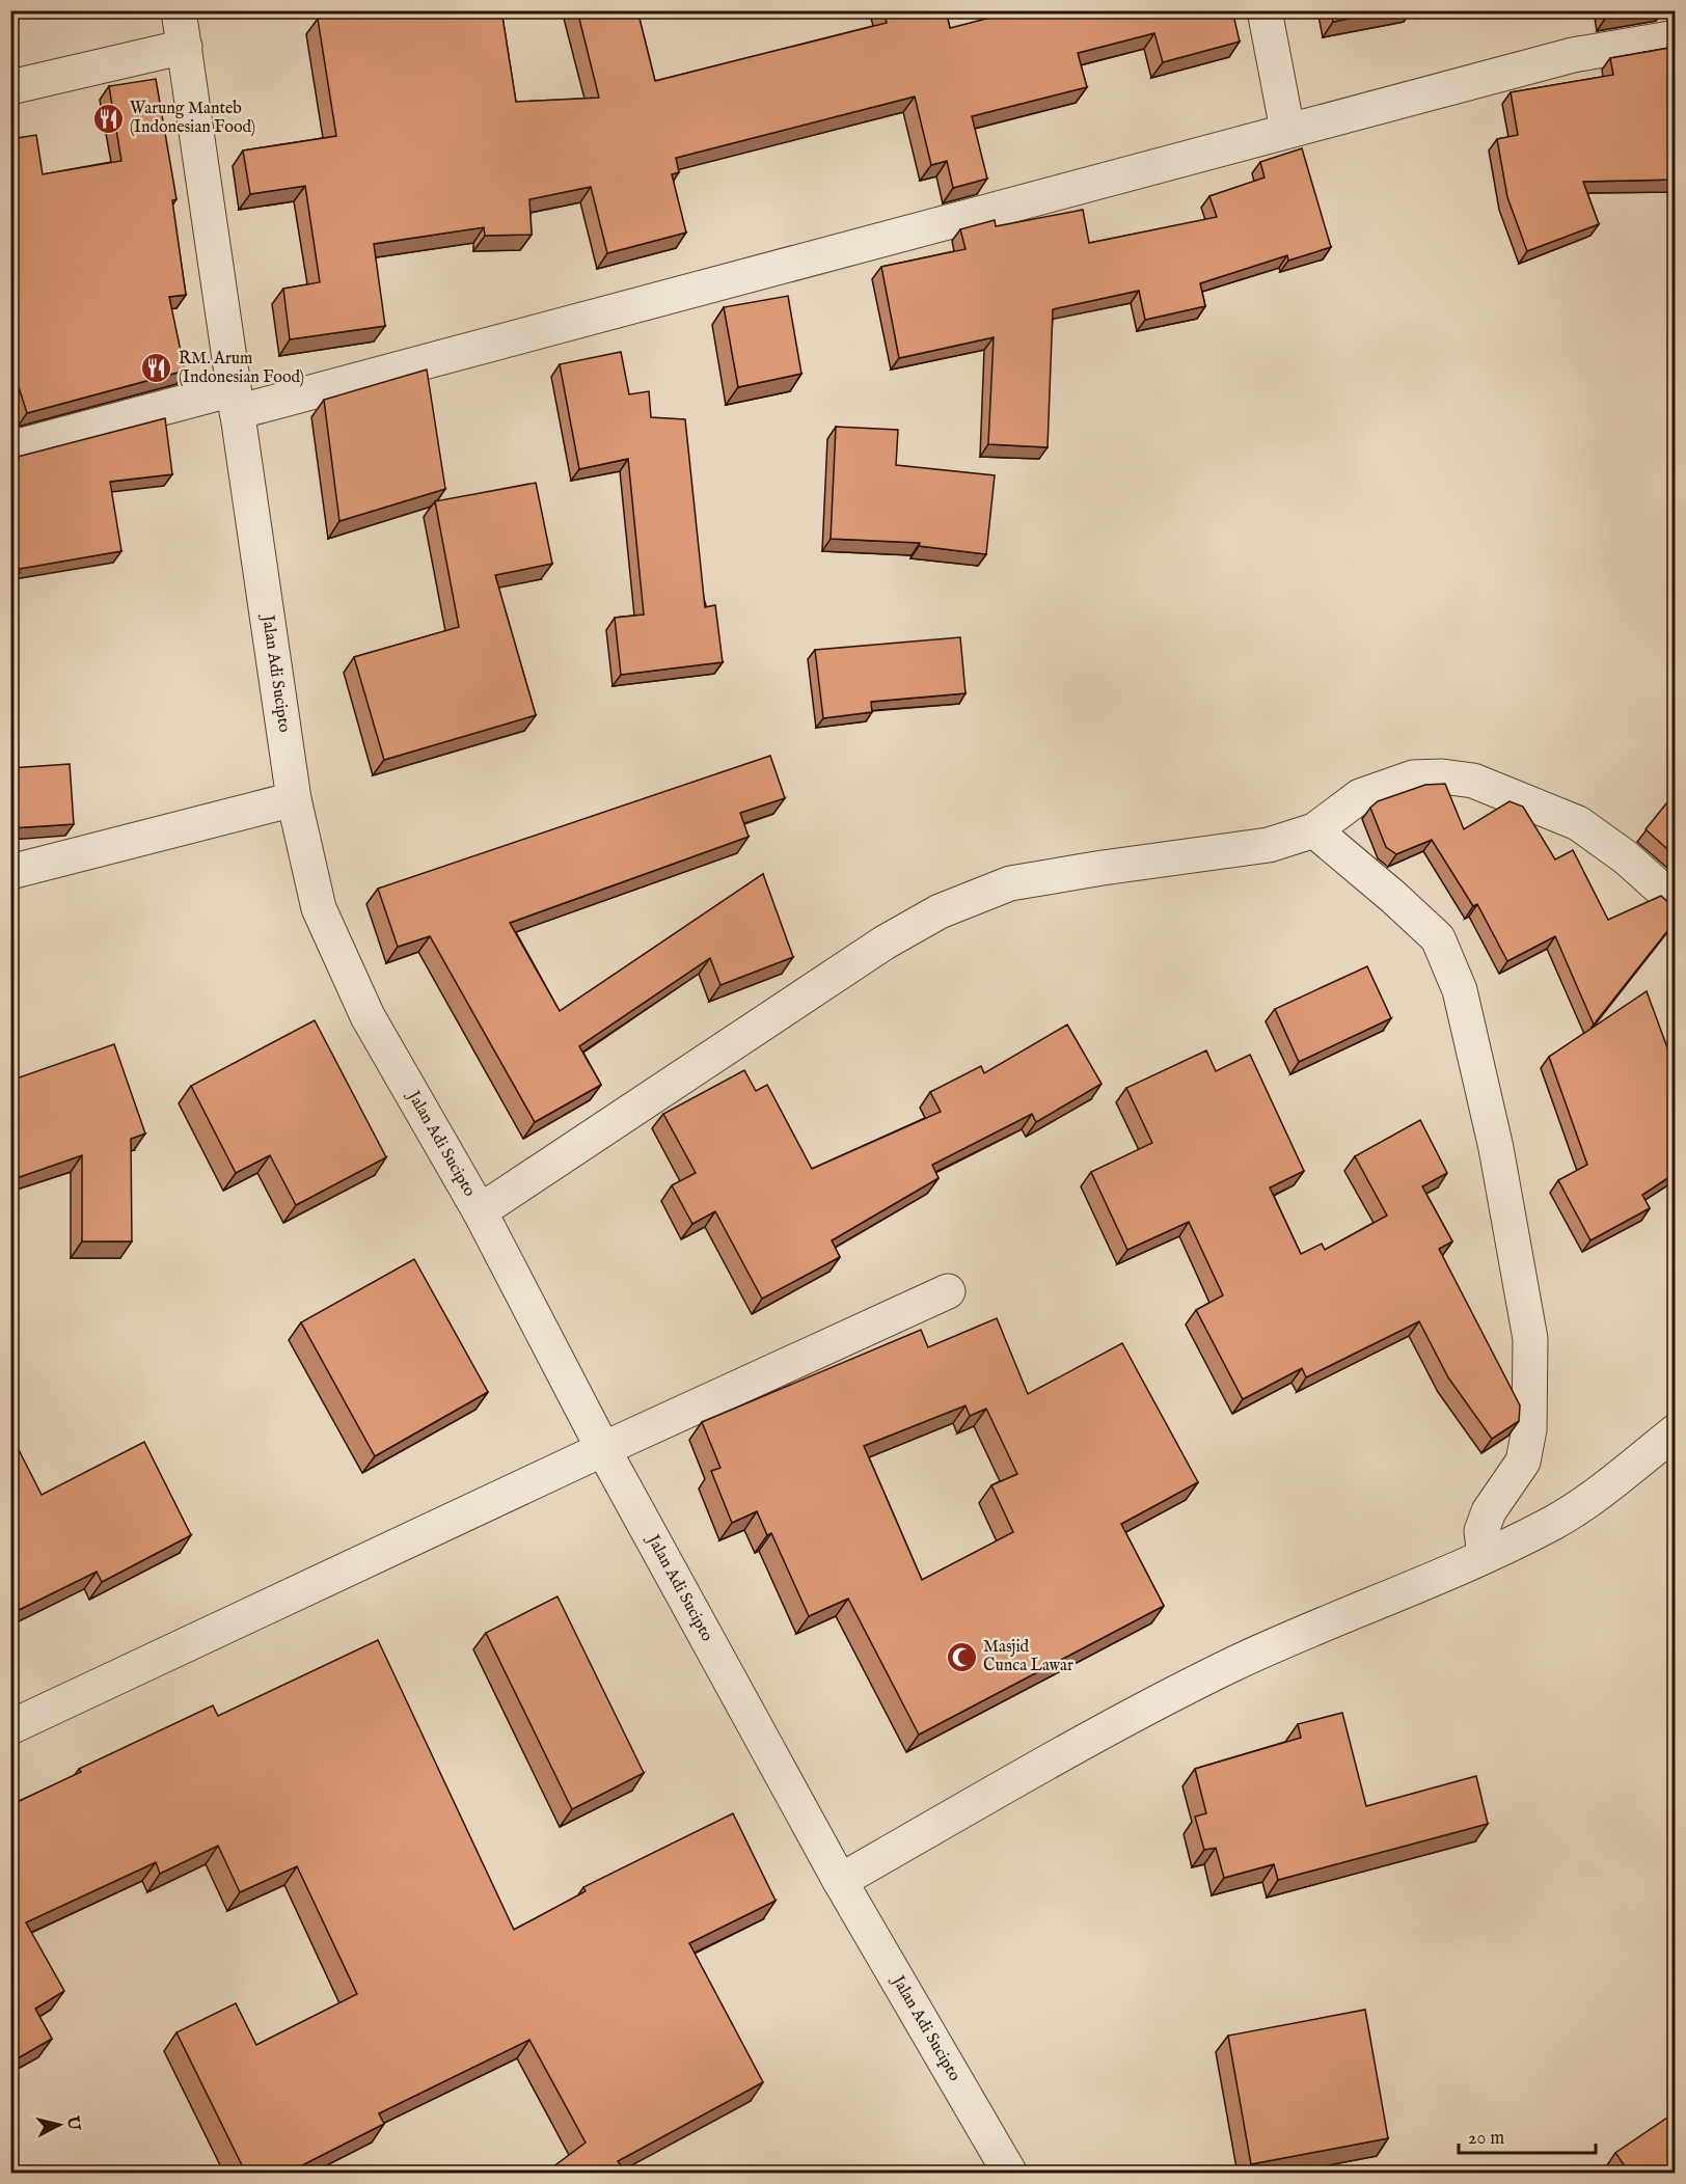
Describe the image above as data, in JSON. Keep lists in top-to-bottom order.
{
  "streets": {
    "street": ["Jalan Adi Sucipto"]
  },
  "places": {
    "restaurant": ["Warung Manteb (Indonesian Food)", "RM. Arum (Indonesian Food)"],
    "mosque": ["Masjid Cunca Lawar"]
  },
  "scale_bar": "20 m",
  "north": "right"
}
